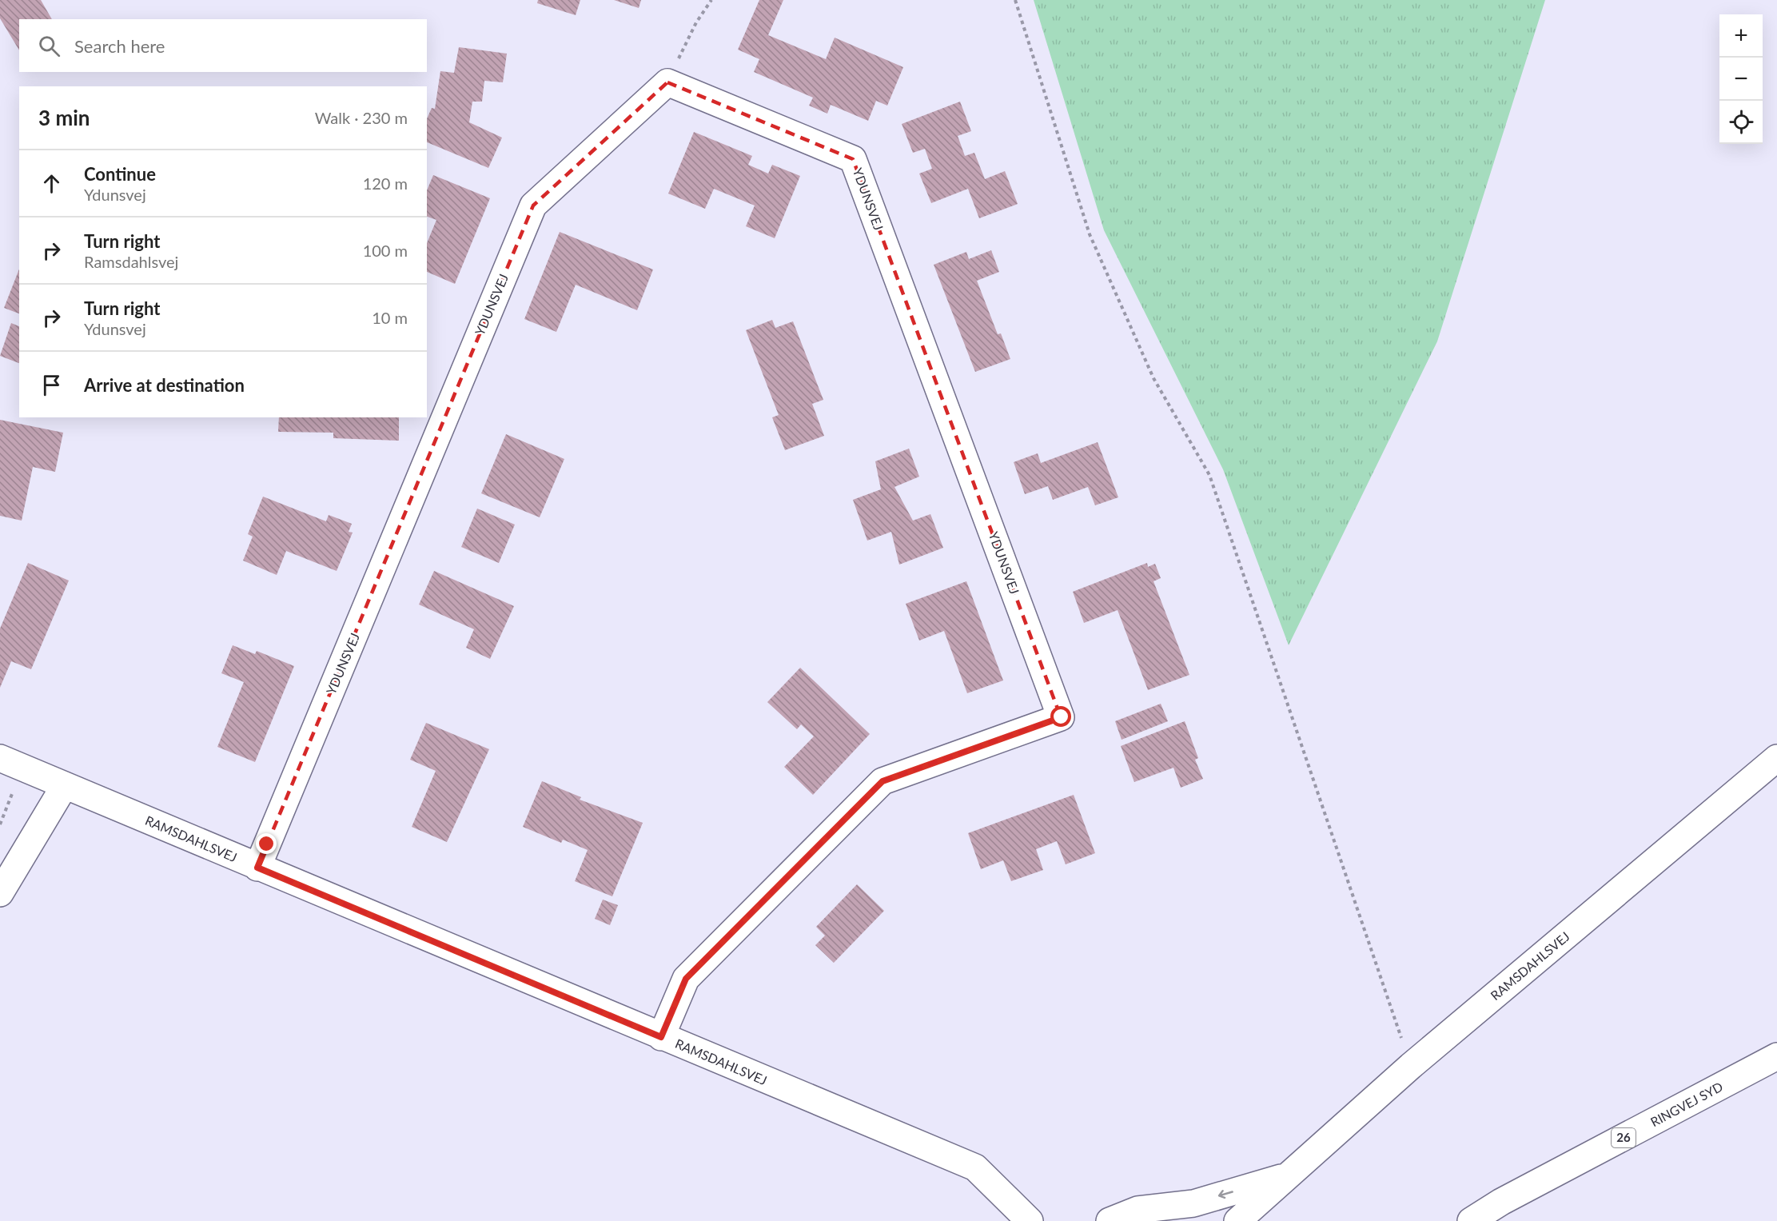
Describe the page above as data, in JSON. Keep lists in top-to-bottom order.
{
  "streets": {
    "street": [
      "YDUNSVEJ",
      "RAMSDAHLSVEJ",
      "RINGVEJ SYD",
      "26"
    ]
  },
  "crossings": [
    ["YDUNSVEJ", "RAMSDAHLSVEJ"]
  ],
  "page": {
    "map_buttons": ["+", "−"],
    "search": "Search here",
    "heading": ["3 min", "Walk · 230 m"],
    "list": [
      ["Continue", "Ydunsvej", "120 m"],
      ["Turn right", "Ramsdahlsvej", "100 m"],
      ["Turn right", "Ydunsvej", "10 m"],
      "Arrive at destination"
    ]
  }
}
